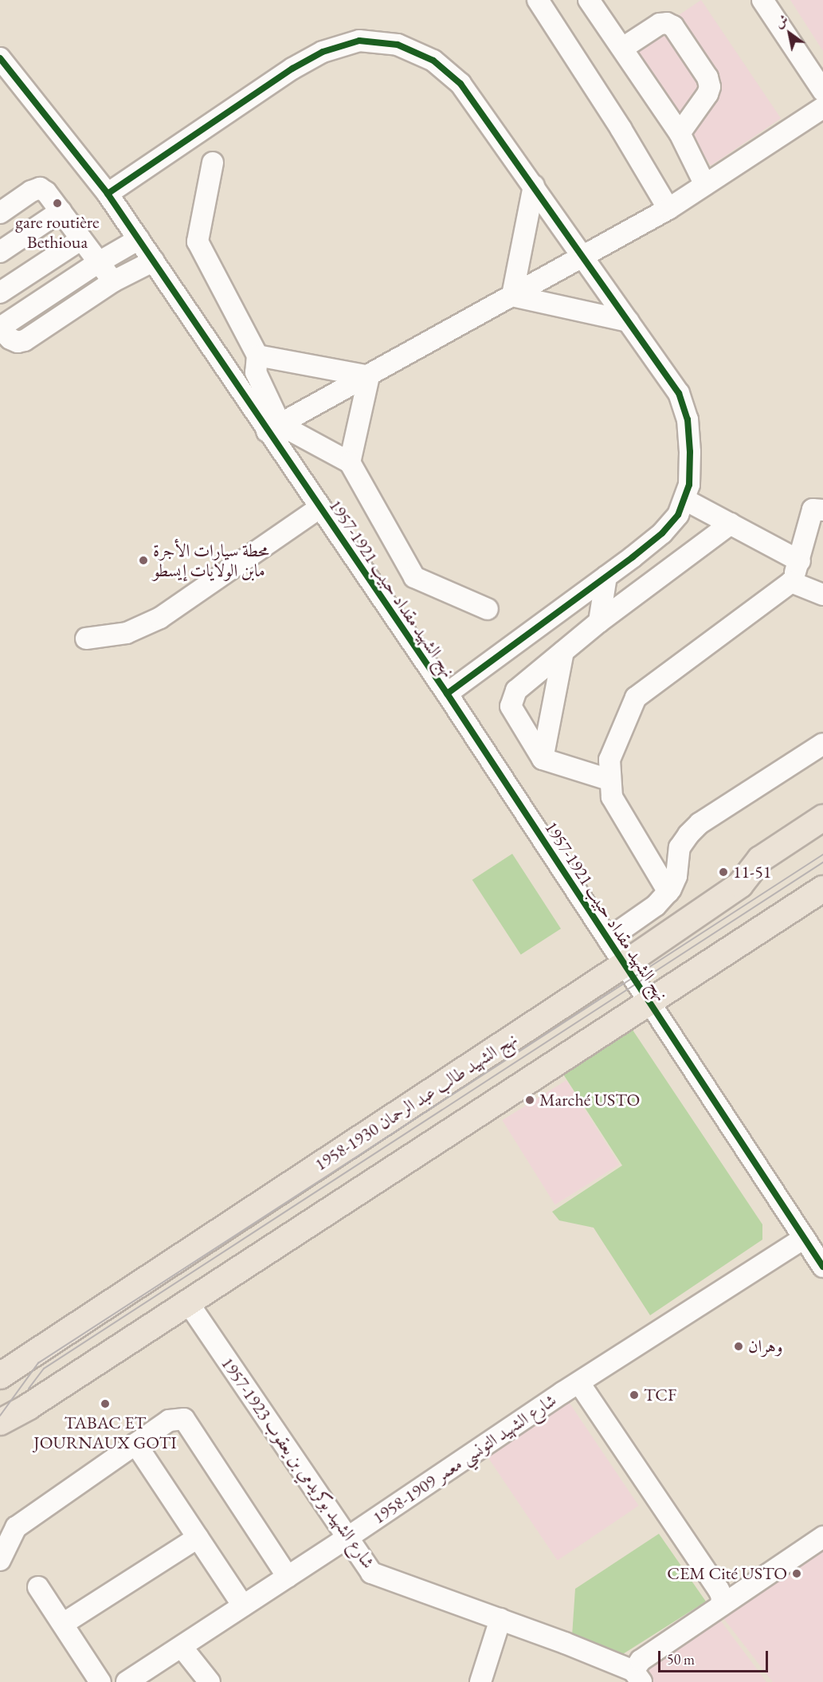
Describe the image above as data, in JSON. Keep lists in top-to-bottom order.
{
  "streets": {
    "main road": ["نهج الشهيد طالب عبد الرحمان 1930-1958"],
    "street": ["نهج الشهيد مقداد حبيب 1921-1957", "شارع الشهيد التونسي معمر 1909-1958", "شارع الشهيد بوكريدمي بن يعقوب 1923-1957"]
  },
  "crossings": [
    ["نهج الشهيد مقداد حبيب 1921-1957", "نهج الشهيد طالب عبد الرحمان 1930-1958"],
    ["نهج الشهيد مقداد حبيب 1921-1957", "شارع الشهيد التونسي معمر 1909-1958"],
    ["شارع الشهيد التونسي معمر 1909-1958", "شارع الشهيد بوكريدمي بن يعقوب 1923-1957"]
  ],
  "places": [
    "gare routière Bethioua",
    "محطة سيارات الأجرة مابن الولايات إيسطو",
    "11-51",
    "Marché USTO",
    "وهران",
    "TCF",
    "TABAC ET JOURNAUX GOTI",
    "CEM Cité USTO"
  ],
  "scale_bar": "50 m",
  "north": "top left"
}
